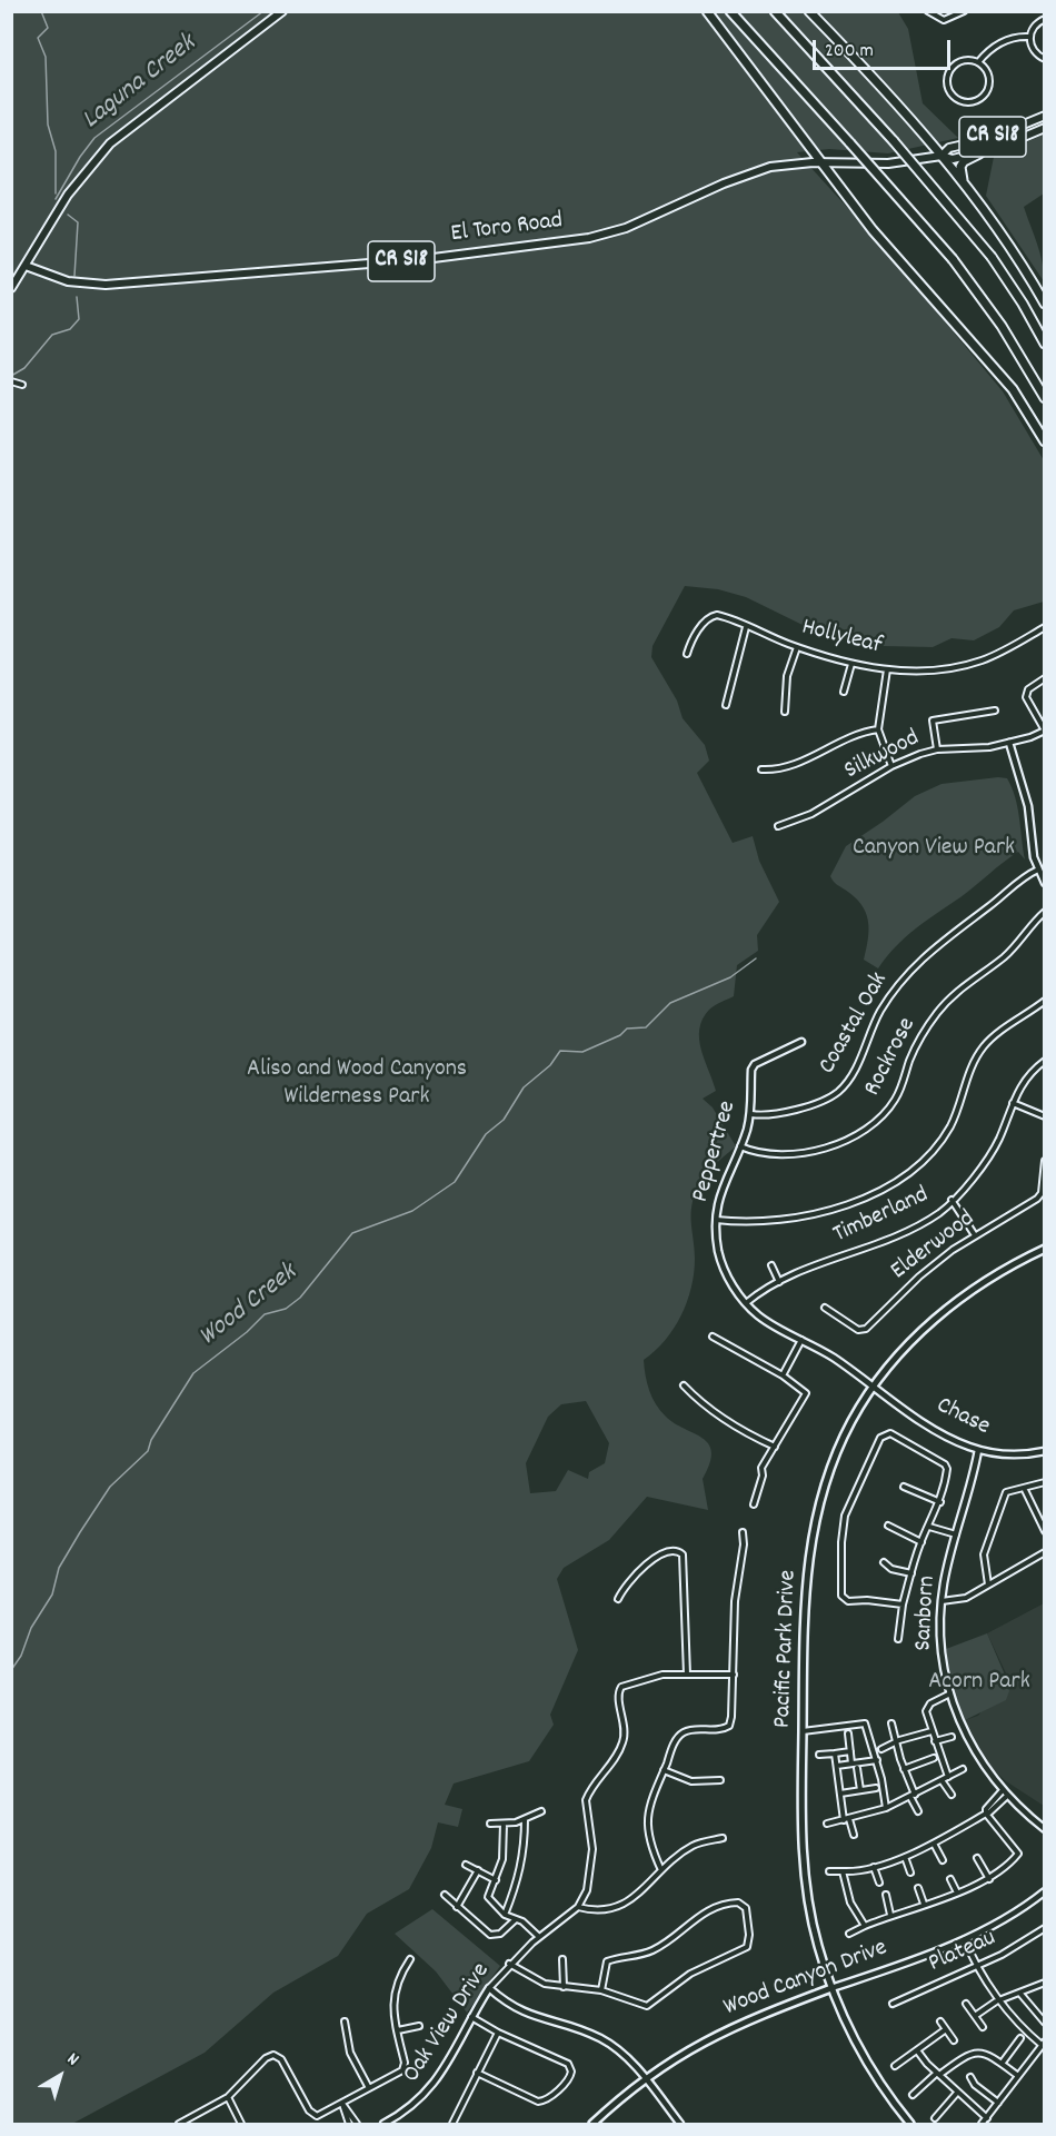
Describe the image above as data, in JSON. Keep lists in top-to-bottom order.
{
  "streets": {
    "main road": [
      "CR S18",
      "El Toro Road",
      "Pacific Park Drive",
      "Wood Canyon Drive"
    ],
    "street": [
      "Hollyleaf",
      "Silkwood",
      "Coastal Oak",
      "Rockrose",
      "Peppertree",
      "Timberland",
      "Elderwood",
      "Chase",
      "Sanborn",
      "Plateau",
      "Oak View Drive"
    ]
  },
  "crossings": [
    ["Coastal Oak", "Peppertree"],
    ["Rockrose", "Peppertree"],
    ["Peppertree", "Timberland"],
    ["Peppertree", "Chase"],
    ["Peppertree", "Pacific Park Drive"],
    ["Chase", "Sanborn"],
    ["Chase", "Pacific Park Drive"],
    ["Pacific Park Drive", "Wood Canyon Drive"]
  ],
  "water": ["Laguna Creek", "Wood Creek"],
  "parks": ["Canyon View Park", "Aliso and Wood Canyons Wilderness Park", "Acorn Park"],
  "scale_bar": "200 m",
  "north": "top right"
}
